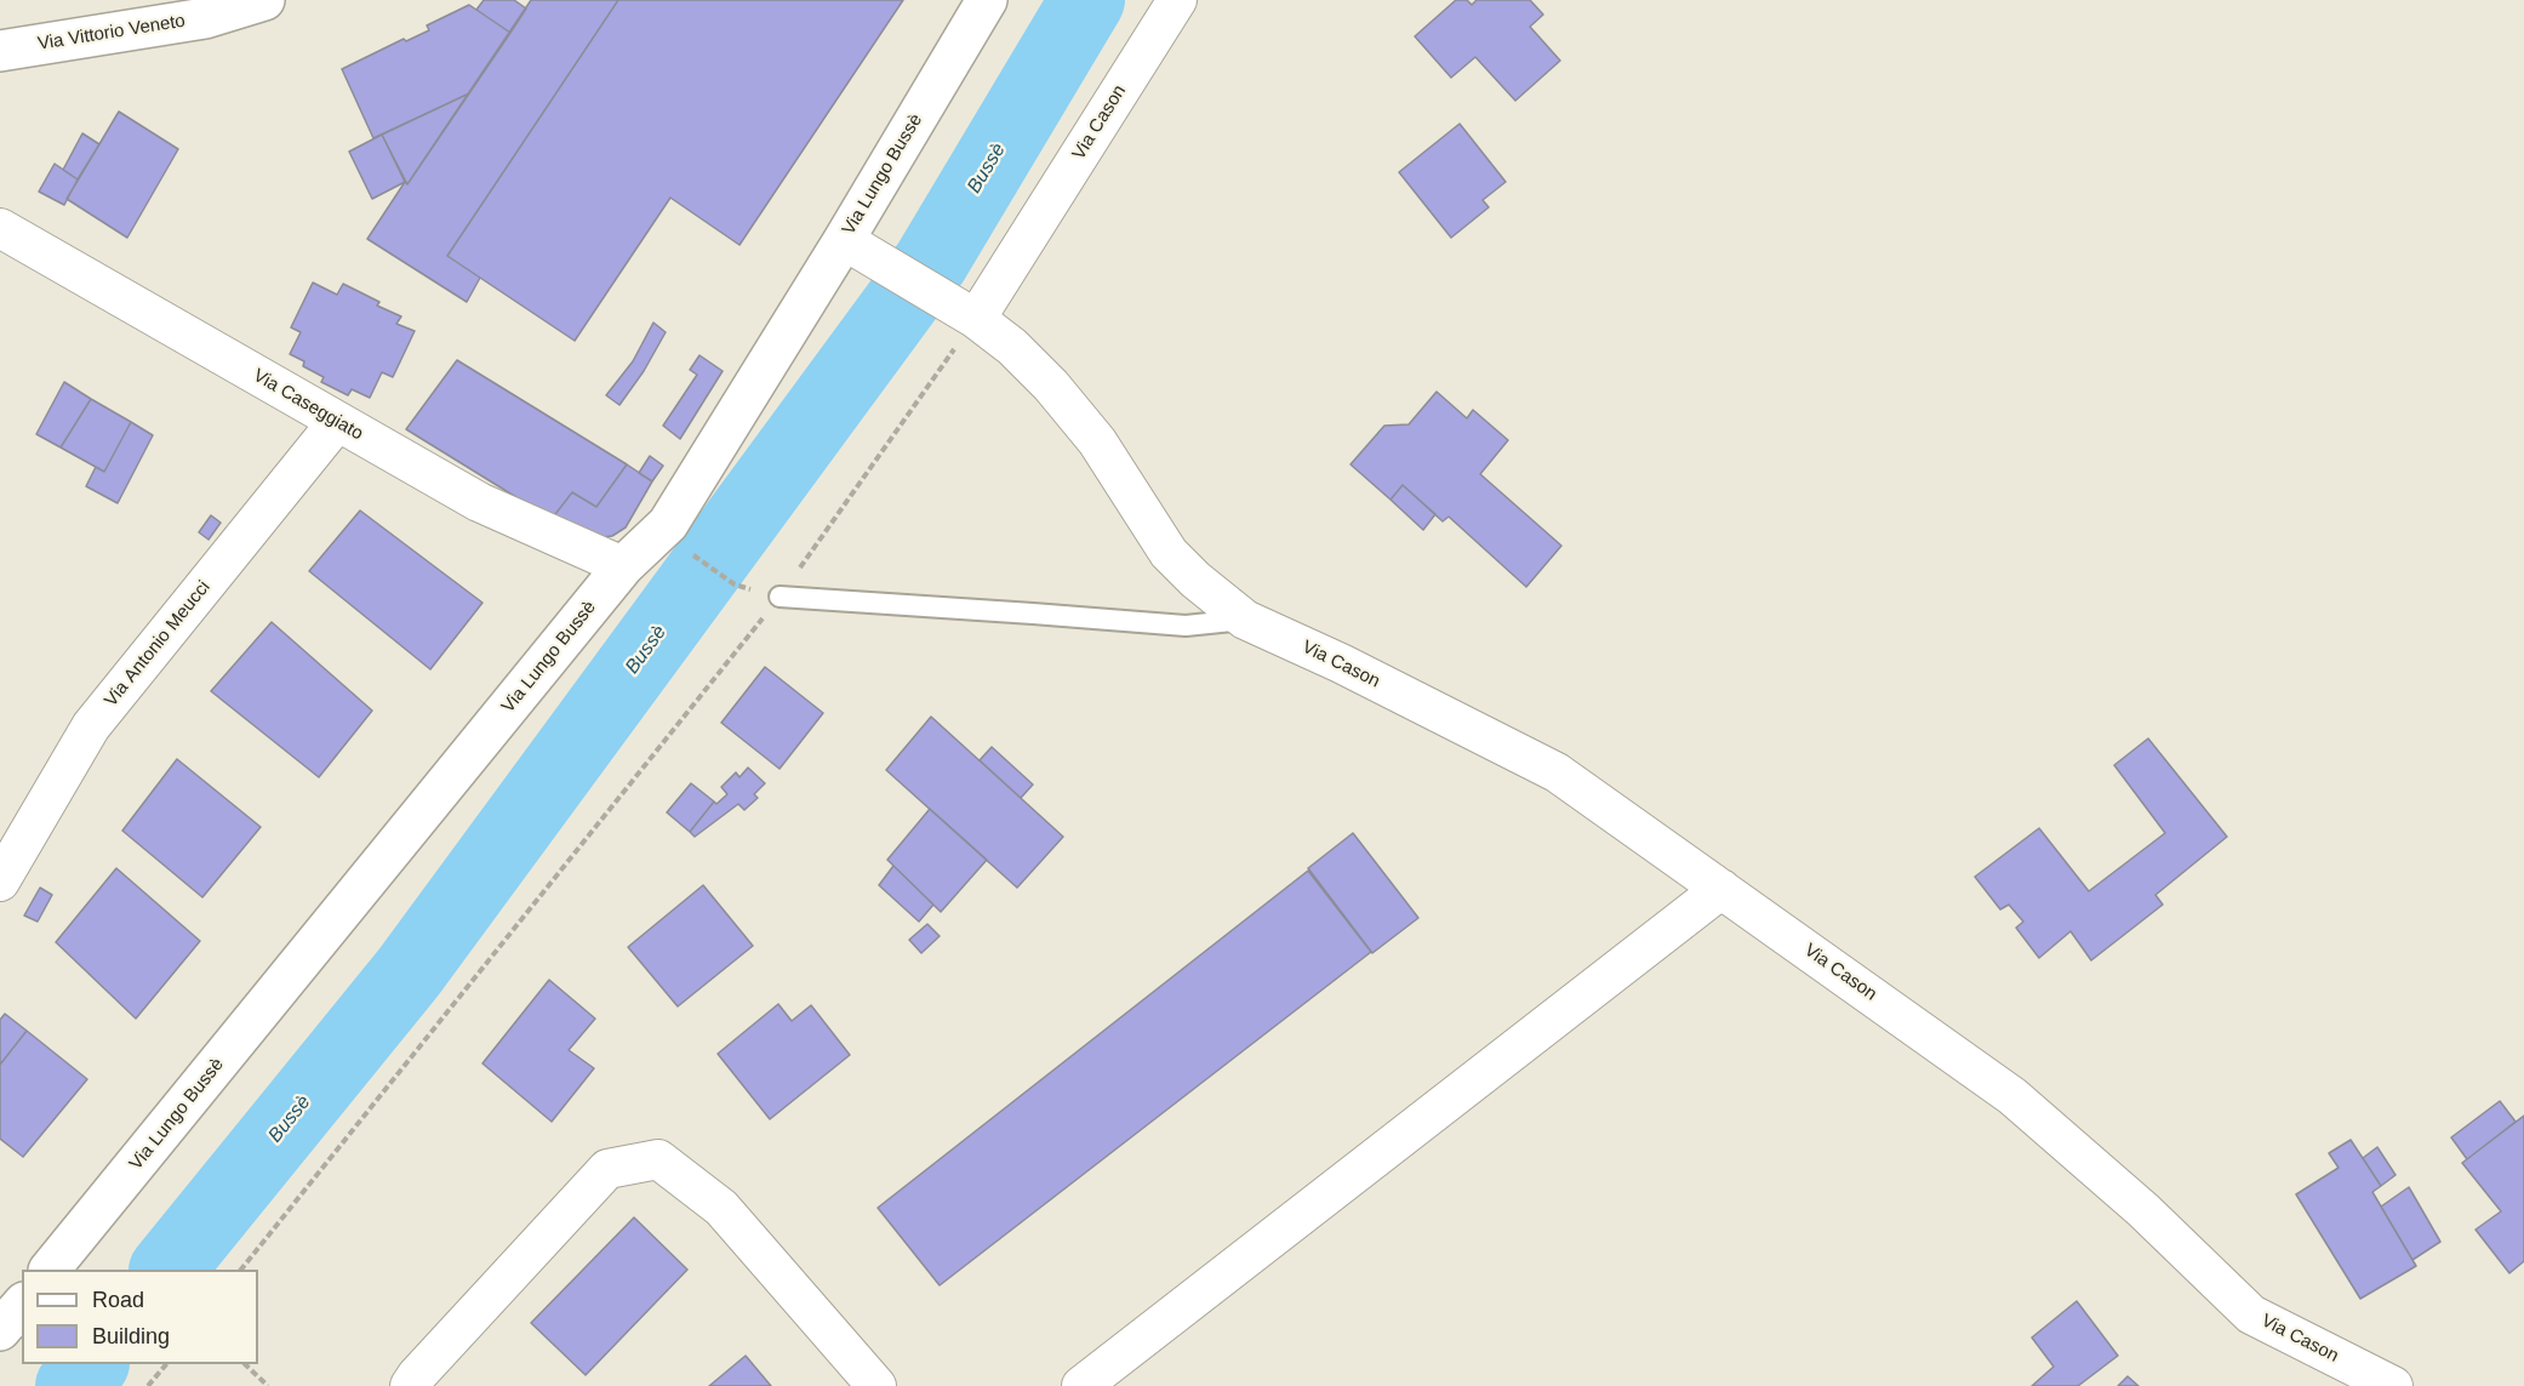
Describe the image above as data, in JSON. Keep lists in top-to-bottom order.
{
  "streets": {
    "main road": ["Via Vittorio Veneto", "Via Lungo Bussè"],
    "street": ["Via Cason", "Via Caseggiato", "Via Antonio Meucci"]
  },
  "crossings": [
    ["Via Lungo Bussè", "Via Caseggiato"],
    ["Via Caseggiato", "Via Antonio Meucci"]
  ],
  "water": ["Bussè"],
  "legend": ["Road", "Building"]
}
